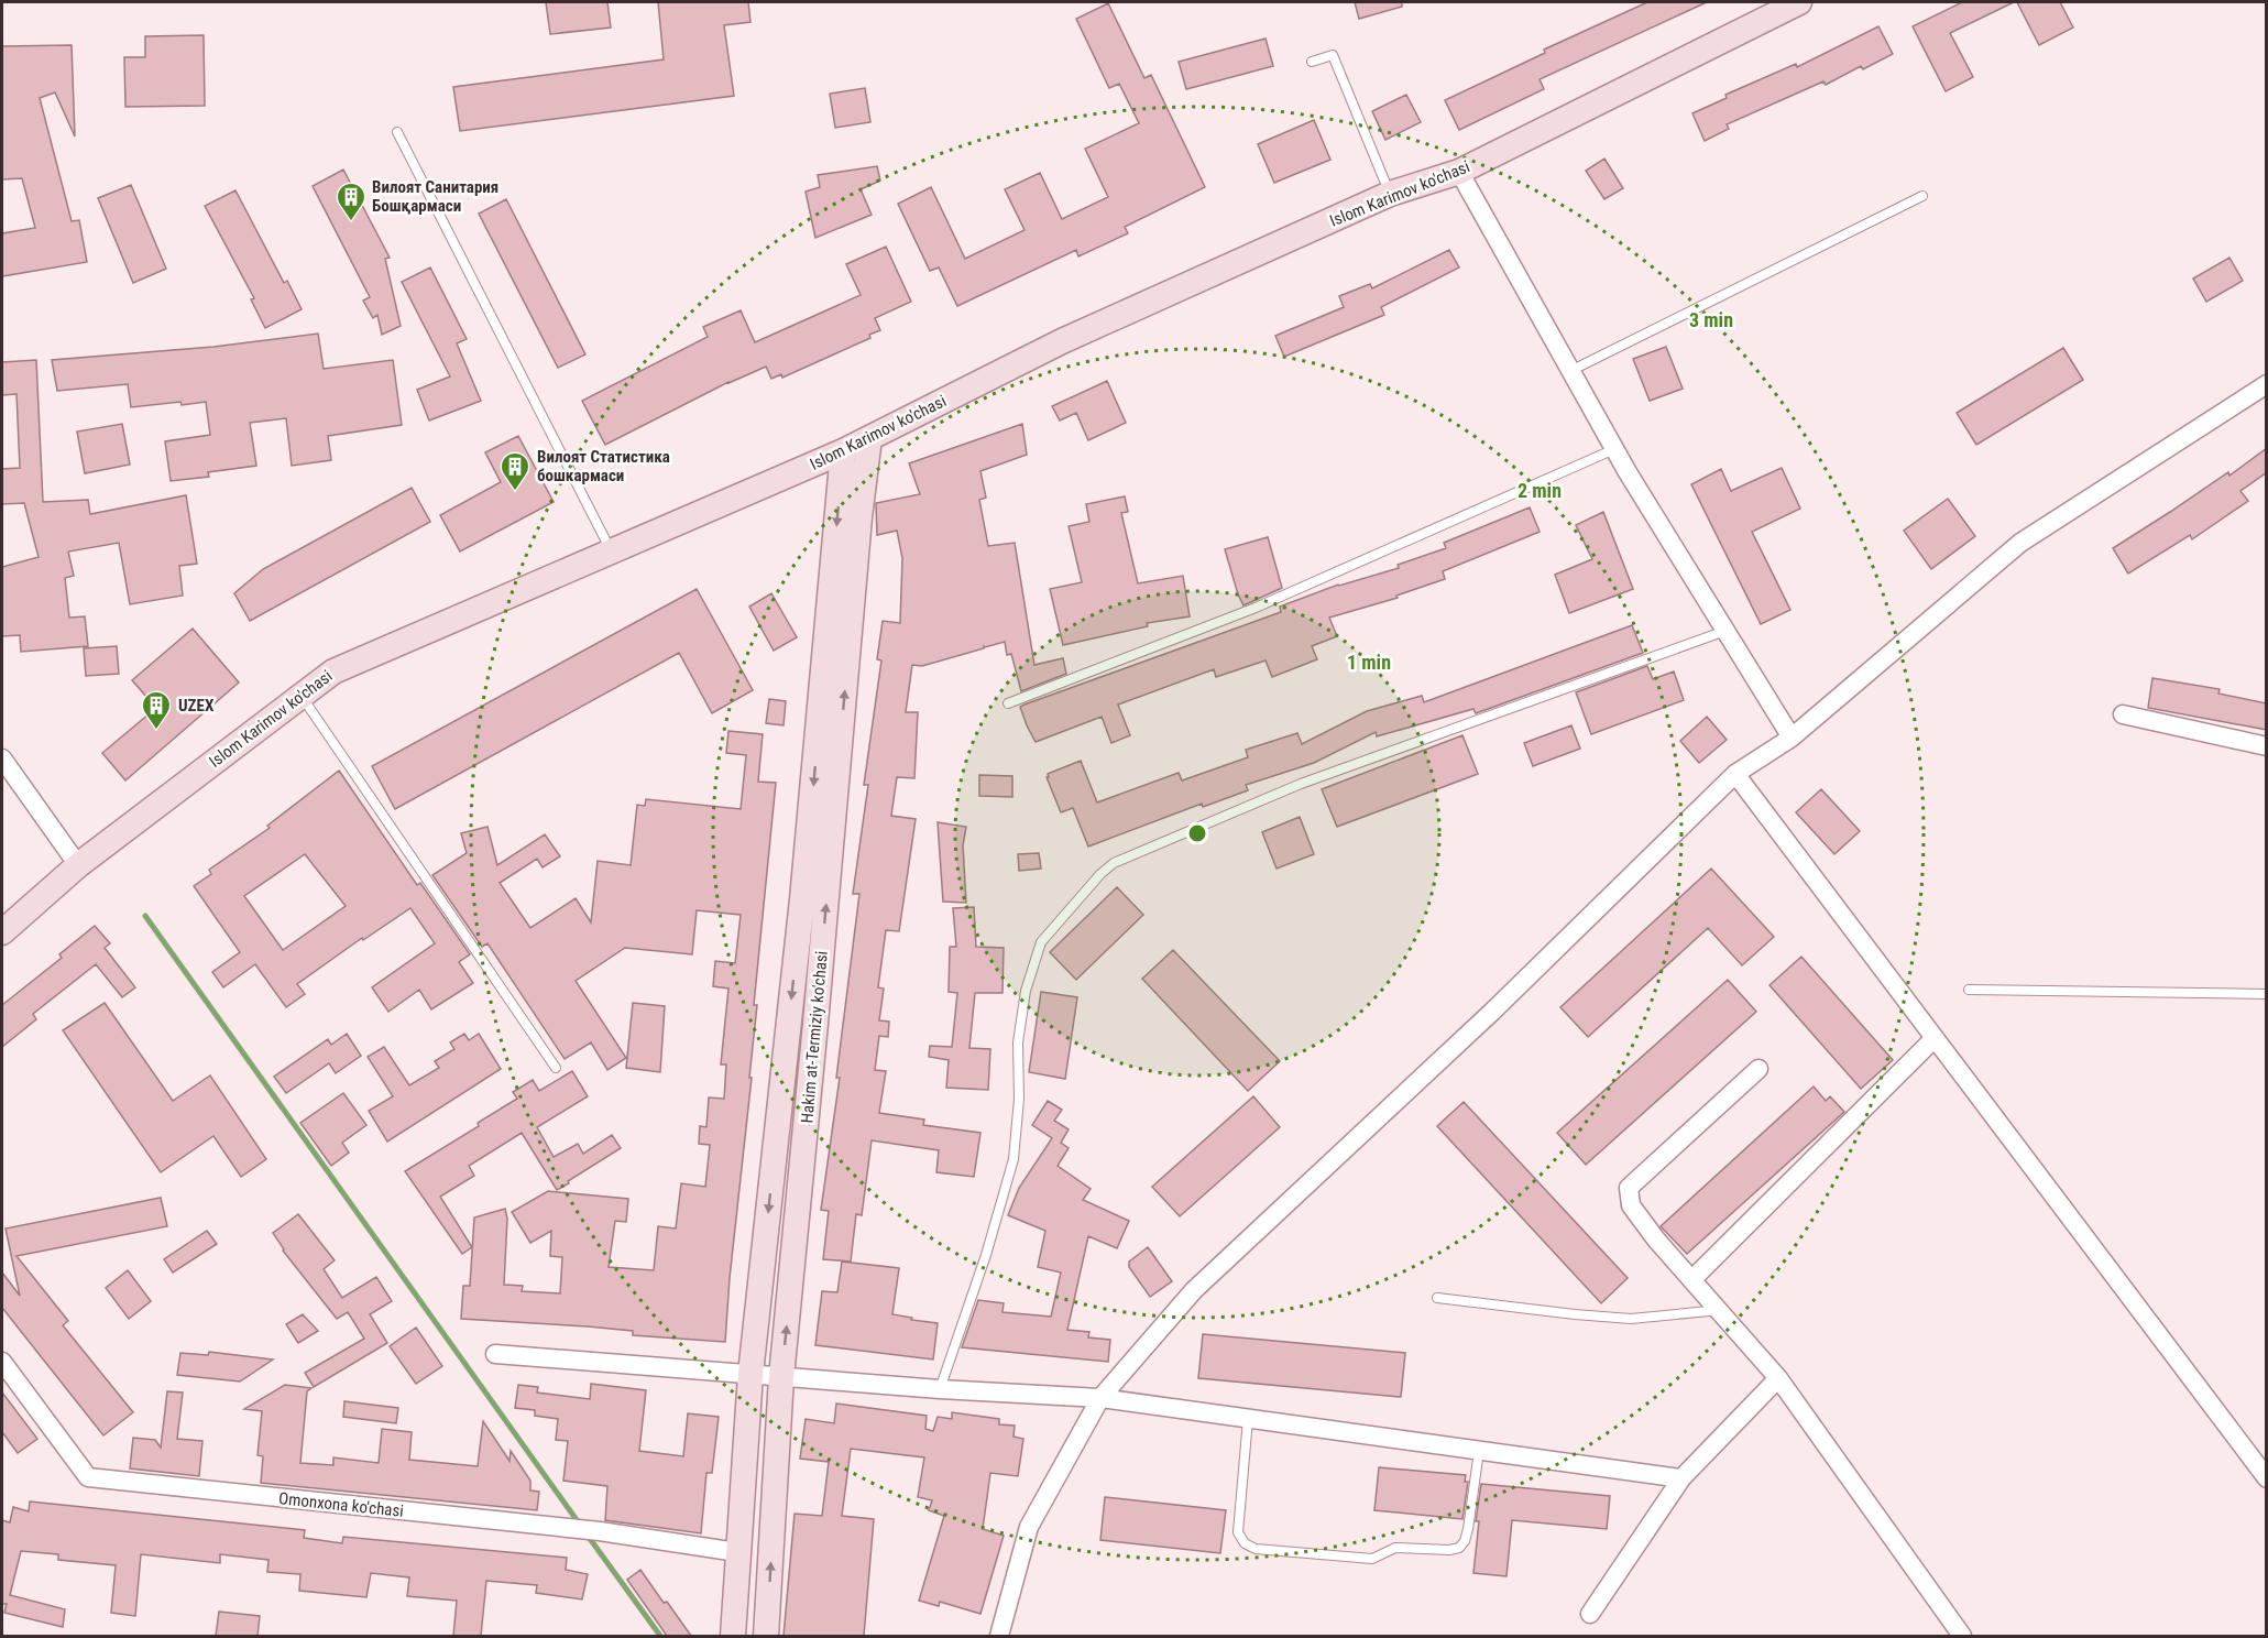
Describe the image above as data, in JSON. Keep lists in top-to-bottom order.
{
  "streets": {
    "main road": ["Islom Karimov ko'chasi", "Hakim at-Termiziy ko'chasi"],
    "street": ["Omonxona ko'chasi"]
  },
  "crossings": [
    ["Islom Karimov ko'chasi", "Hakim at-Termiziy ko'chasi"],
    ["Hakim at-Termiziy ko'chasi", "Omonxona ko'chasi"]
  ],
  "places": {
    "building": ["Вилоят Санитария Бошқармаси", "Вилоят Статистика бошкармаси", "UZEX"]
  },
  "rings": ["3 min", "2 min", "1 min"]
}
